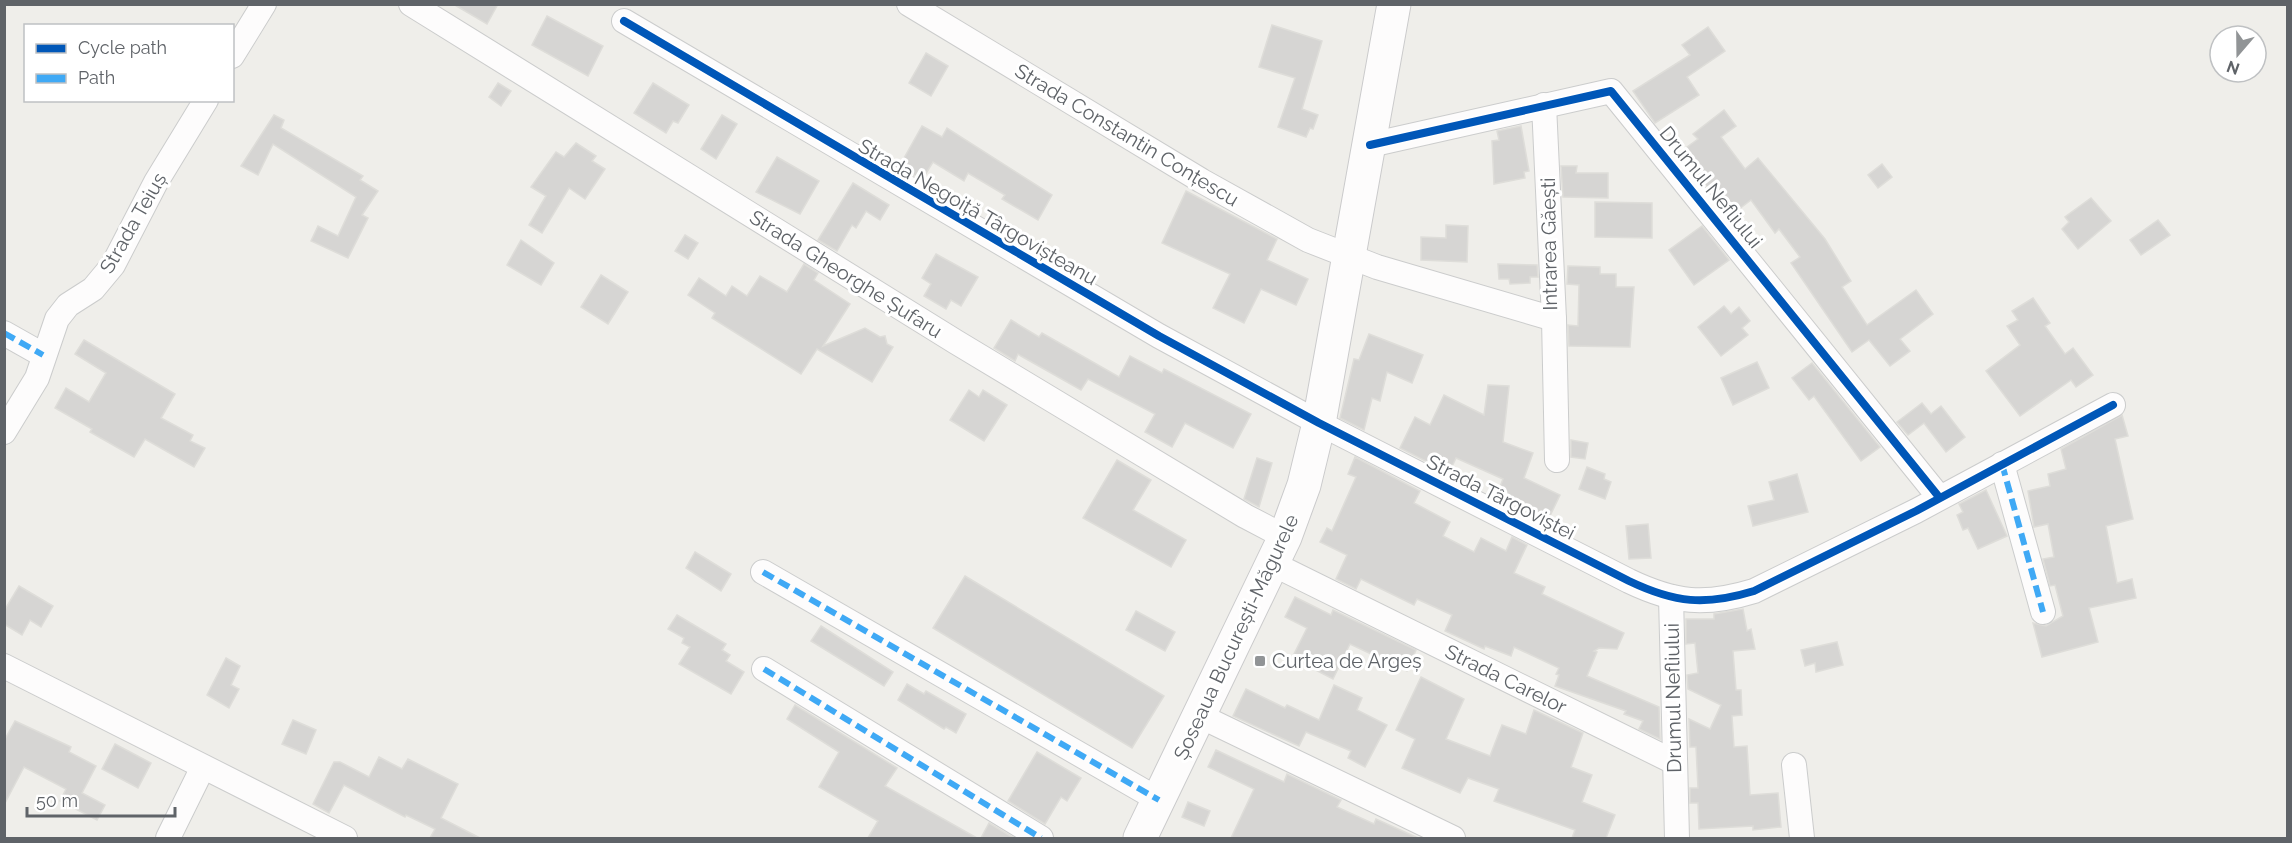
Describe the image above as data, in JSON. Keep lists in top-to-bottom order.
{
  "streets": {
    "main road": ["Șoseaua București-Măgurele"],
    "street": [
      "Strada Constantin Conțescu",
      "Drumul Nefliului",
      "Strada Negoiță Târgovișteanu",
      "Strada Teiuș",
      "Intrarea Găești",
      "Strada Gheorghe Șufaru",
      "Strada Târgoviștei",
      "Strada Carelor"
    ]
  },
  "crossings": [
    ["Strada Constantin Conțescu", "Intrarea Găești"],
    ["Strada Constantin Conțescu", "Șoseaua București-Măgurele"],
    ["Drumul Nefliului", "Intrarea Găești"],
    ["Drumul Nefliului", "Strada Târgoviștei"],
    ["Drumul Nefliului", "Șoseaua București-Măgurele"],
    ["Drumul Nefliului", "Strada Carelor"],
    ["Strada Negoiță Târgovișteanu", "Strada Târgoviștei"],
    ["Strada Negoiță Târgovișteanu", "Șoseaua București-Măgurele"],
    ["Intrarea Găești", "Șoseaua București-Măgurele"],
    ["Strada Gheorghe Șufaru", "Șoseaua București-Măgurele"],
    ["Strada Gheorghe Șufaru", "Strada Carelor"],
    ["Strada Târgoviștei", "Șoseaua București-Măgurele"],
    ["Șoseaua București-Măgurele", "Strada Carelor"]
  ],
  "places": {
    "transit": ["Curtea de Argeș"]
  },
  "legend": ["Cycle path", "Path"],
  "scale_bar": "50 m",
  "north": "bottom"
}
